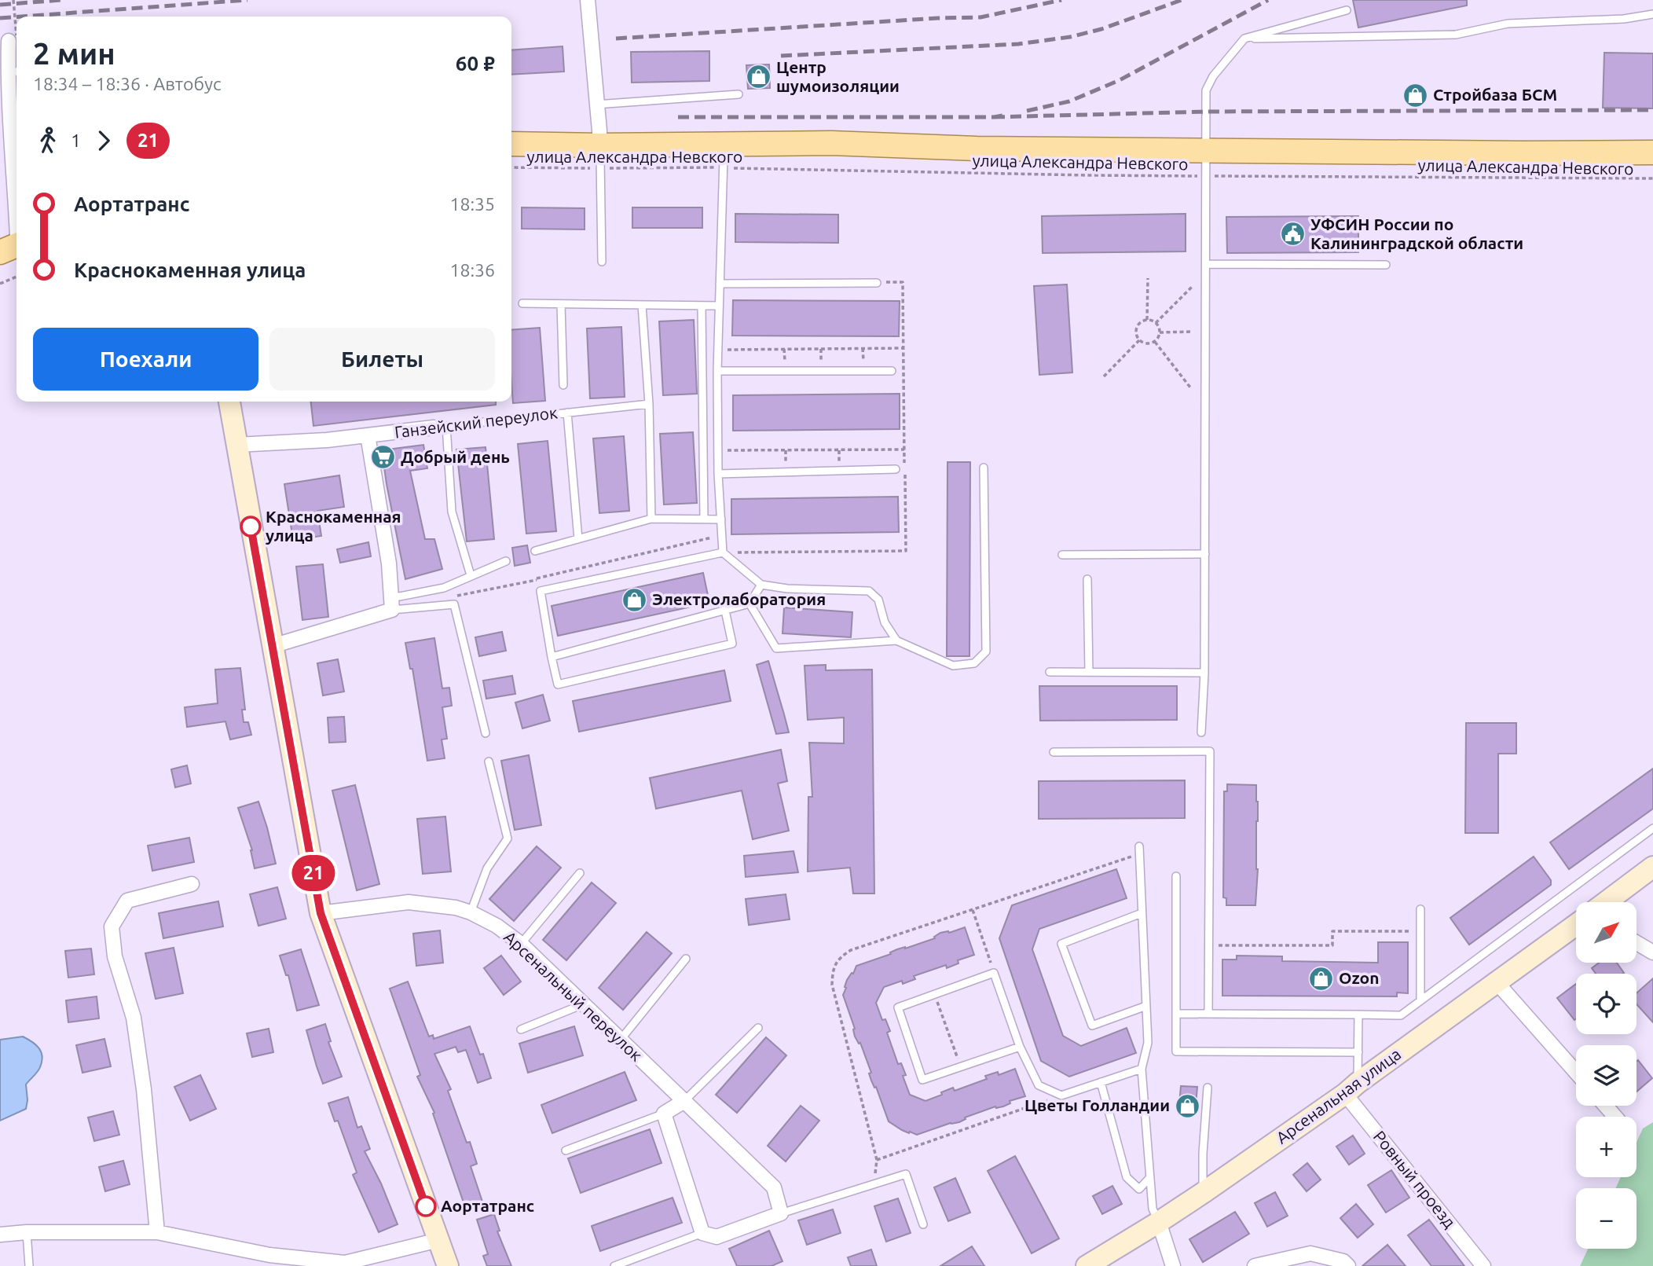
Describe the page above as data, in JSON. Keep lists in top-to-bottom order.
{
  "streets": {
    "main road": ["улица Александра Невского"],
    "street": [
      "Ганзейский переулок",
      "Арсенальный переулок",
      "Арсенальная улица",
      "Ровный проезд"
    ]
  },
  "crossings": [
    ["Арсенальная улица", "Ровный проезд"]
  ],
  "places": {
    "shop": [
      "Центр шумоизоляции",
      "Стройбаза БСМ",
      "Электролаборатория",
      "Ozon",
      "Цветы Голландии"
    ],
    "public building": ["УФСИН России по Калининградской области"],
    "supermarket": ["Добрый день"],
    "other": ["Краснокаменная улица", "Аортатранс"]
  },
  "lines": ["bus line 21"],
  "north": "top right",
  "page": {
    "on_map": "21",
    "heading": ["2 мин", "18:34 – 18:36 · Автобус", "60 ₽"],
    "legs": ["1", "21"],
    "list": [
      {
        "name": "Аортатранс",
        "value": "18:35"
      },
      {
        "name": "Краснокаменная улица",
        "value": "18:36"
      }
    ],
    "buttons": ["Поехали", "Билеты"],
    "map_buttons": ["+", "−"]
  }
}
